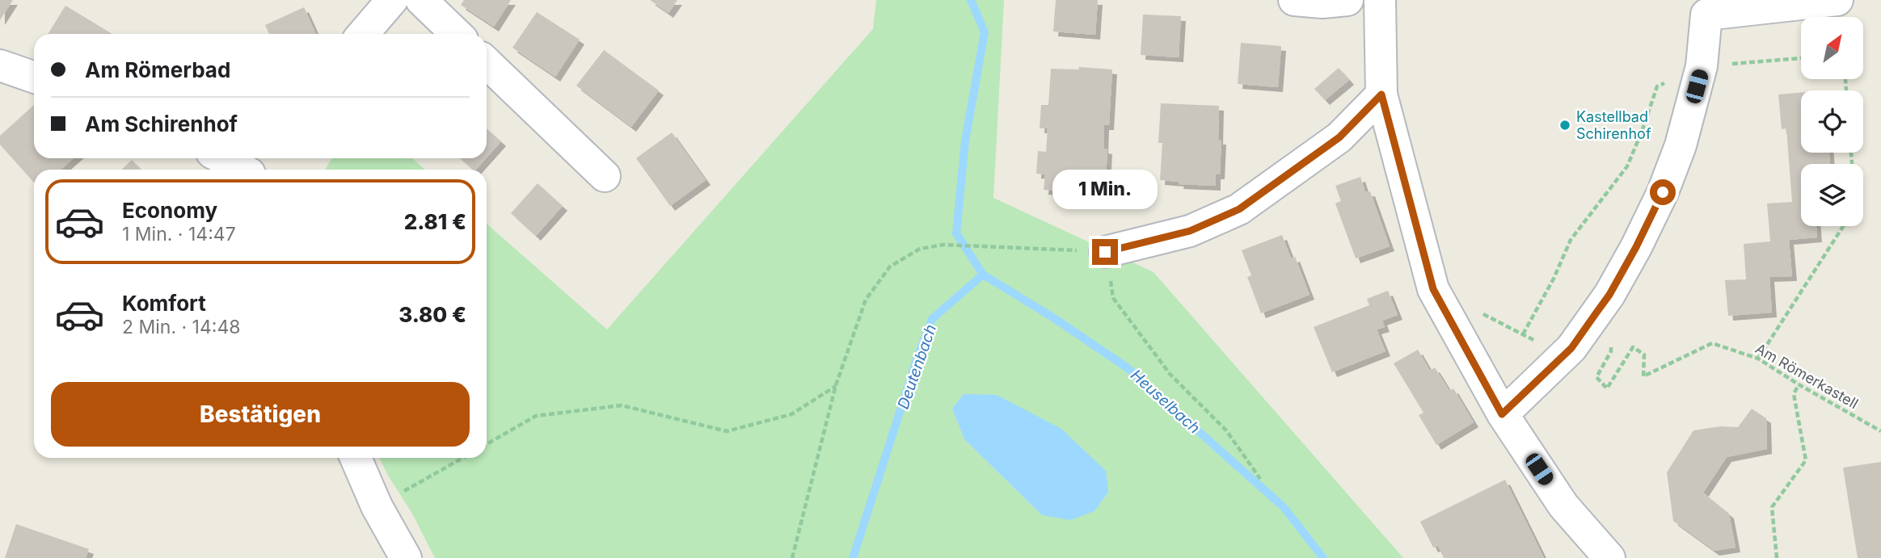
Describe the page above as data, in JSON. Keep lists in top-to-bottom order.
{
  "streets": {
    "path": ["Am Römerkastell"]
  },
  "water": ["Deutenbach", "Heuselbach"],
  "places": ["Kastellbad Schirenhof"],
  "north": "top right",
  "page": {
    "banner": ["Am Römerbad", "Am Schirenhof"],
    "bubble": "1 Min.",
    "list": [
      {
        "name": "Economy",
        "note": "1 Min. · 14:47",
        "value": "2.81 €"
      },
      {
        "name": "Komfort",
        "note": "2 Min. · 14:48",
        "value": "3.80 €"
      }
    ],
    "buttons": "Bestätigen"
  }
}
